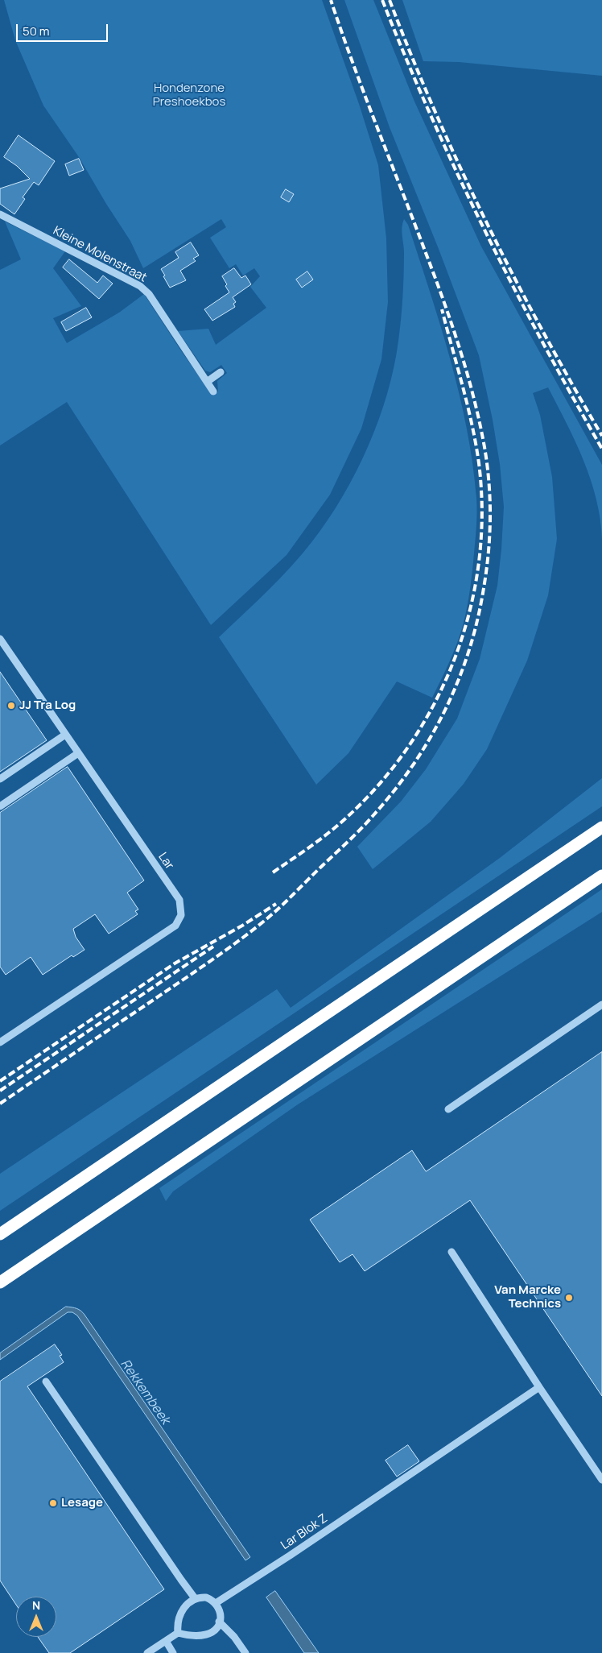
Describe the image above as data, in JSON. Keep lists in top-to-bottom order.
{
  "streets": {
    "street": ["Kleine Molenstraat", "Lar", "Lar Blok Z"]
  },
  "water": ["Rekkembeek"],
  "parks": ["Hondenzone Preshoekbos"],
  "places": ["JJ Tra Log", "Van Marcke Technics", "Lesage"],
  "scale_bar": "50 m",
  "north": "top"
}
